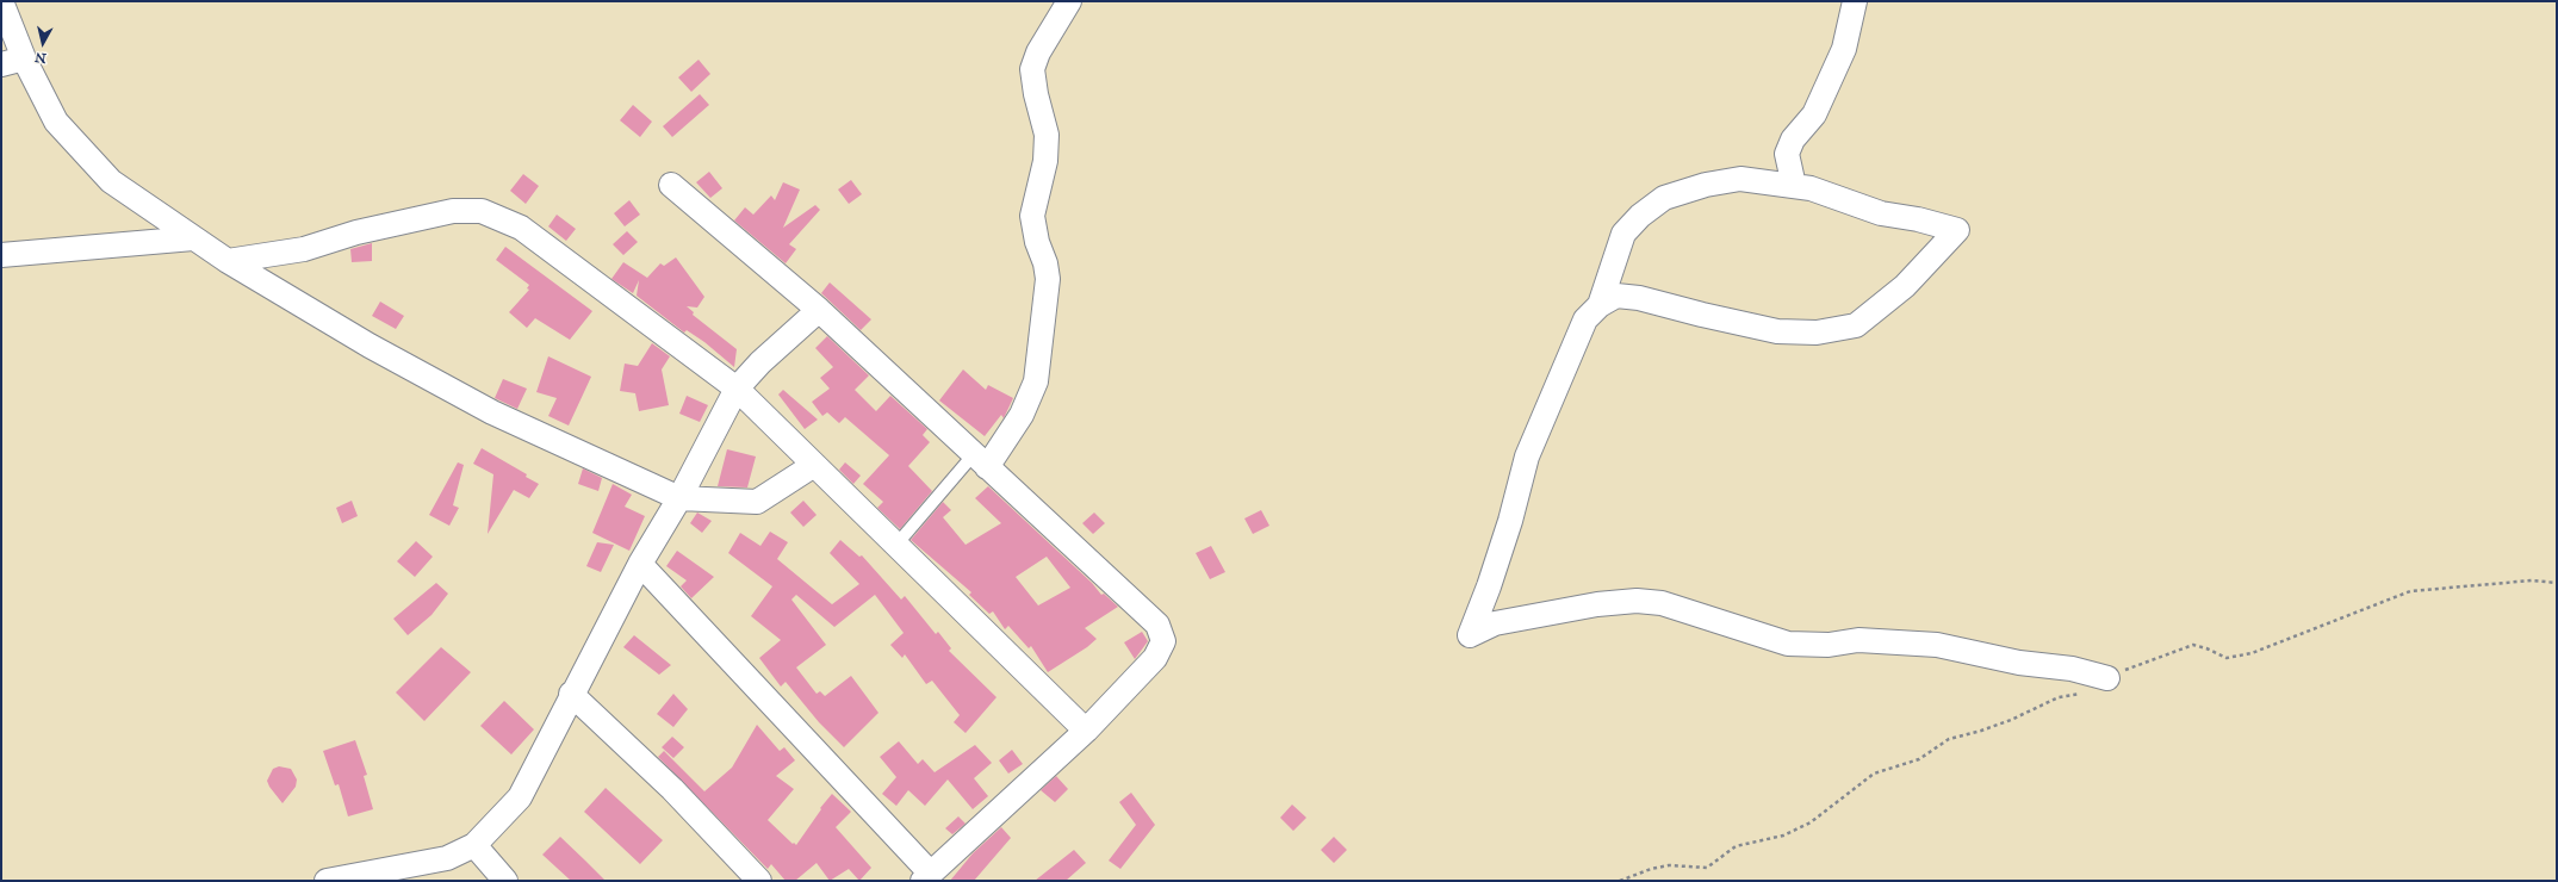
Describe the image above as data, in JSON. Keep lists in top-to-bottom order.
{
  "north": "bottom"
}
